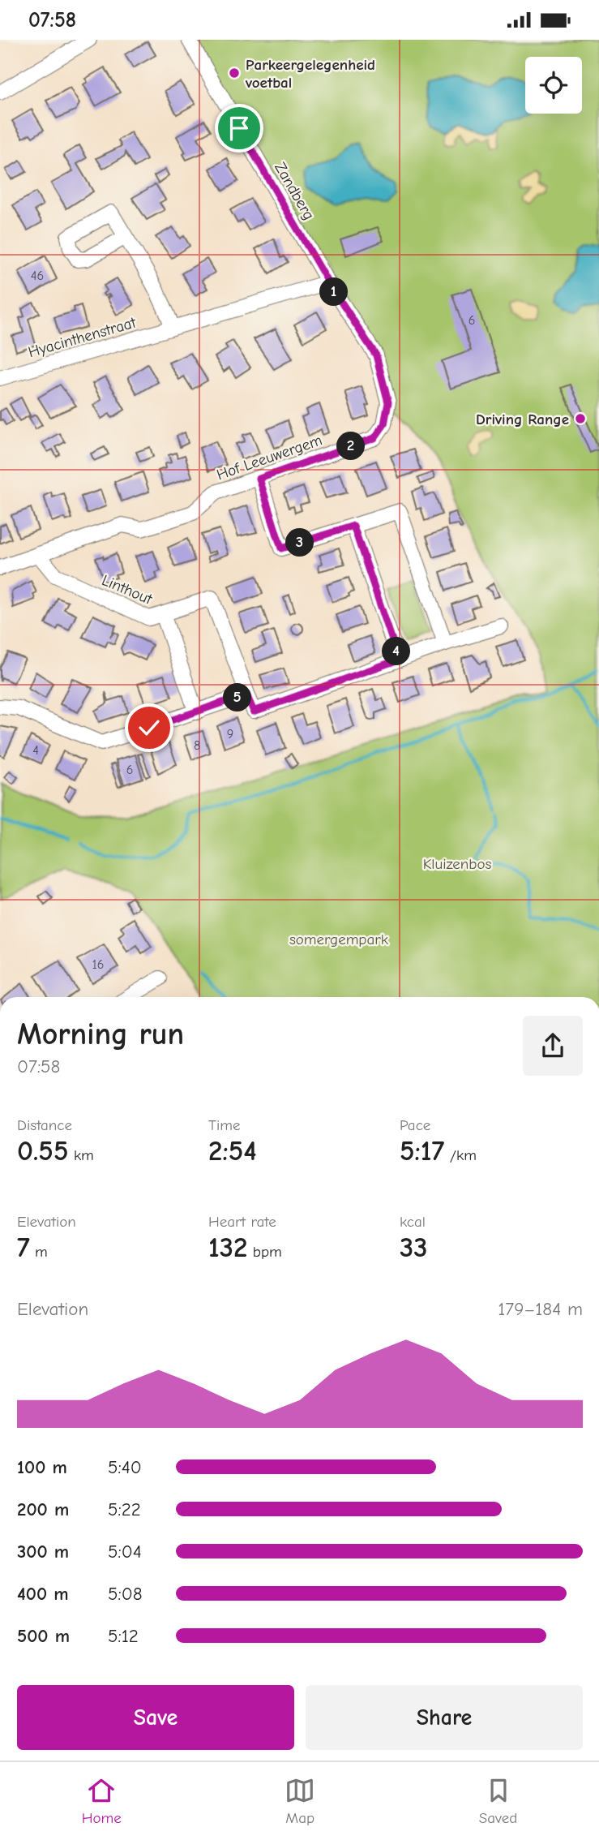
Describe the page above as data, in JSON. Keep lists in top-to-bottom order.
{
  "streets": {
    "street": [
      "Zandberg",
      "Hyacinthenstraat",
      "Hof Leeuwergem",
      "Linthout"
    ]
  },
  "crossings": [
    ["Zandberg", "Hyacinthenstraat"],
    ["Zandberg", "Hof Leeuwergem"],
    ["Hof Leeuwergem", "Linthout"]
  ],
  "parks": ["Kluizenbos", "somergempark"],
  "places": ["Parkeergelegenheid voetbal", "Driving Range"],
  "house_numbers": [
    "46",
    "6",
    "9",
    "8",
    "4",
    "6",
    "16"
  ],
  "page": {
    "status": "07:58",
    "pins": [
      "1",
      "2",
      "3",
      "4",
      "5"
    ],
    "heading": ["Morning run", "07:58"],
    "stats": [
      ["Distance", "0.55 km"],
      ["Time", "2:54"],
      ["Pace", "5:17 /km"],
      ["Elevation", "7 m"],
      ["Heart rate", "132 bpm"],
      ["kcal", "33"]
    ],
    "chart": ["Elevation", "179–184 m"],
    "list": [
      {
        "name": "100 m",
        "note": "5:40"
      },
      {
        "name": "200 m",
        "note": "5:22"
      },
      {
        "name": "300 m",
        "note": "5:04"
      },
      {
        "name": "400 m",
        "note": "5:08"
      },
      {
        "name": "500 m",
        "note": "5:12"
      }
    ],
    "buttons": ["Save", "Share"],
    "tabs": ["Home", "Map", "Saved"]
  }
}
